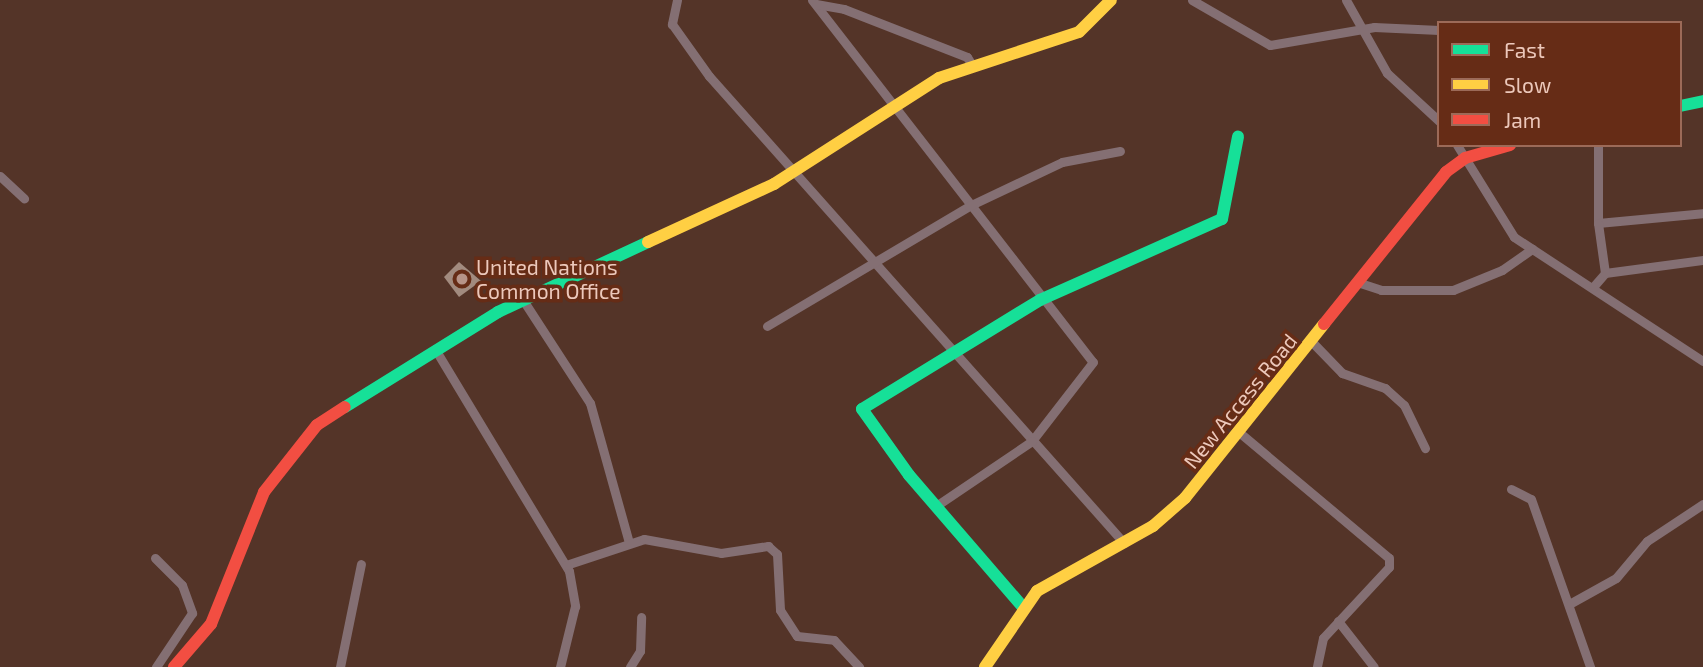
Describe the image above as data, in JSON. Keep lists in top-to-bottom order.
{
  "streets": {
    "street": ["New Access Road"]
  },
  "places": ["United Nations Common Office"],
  "legend": ["Fast", "Slow", "Jam"]
}
